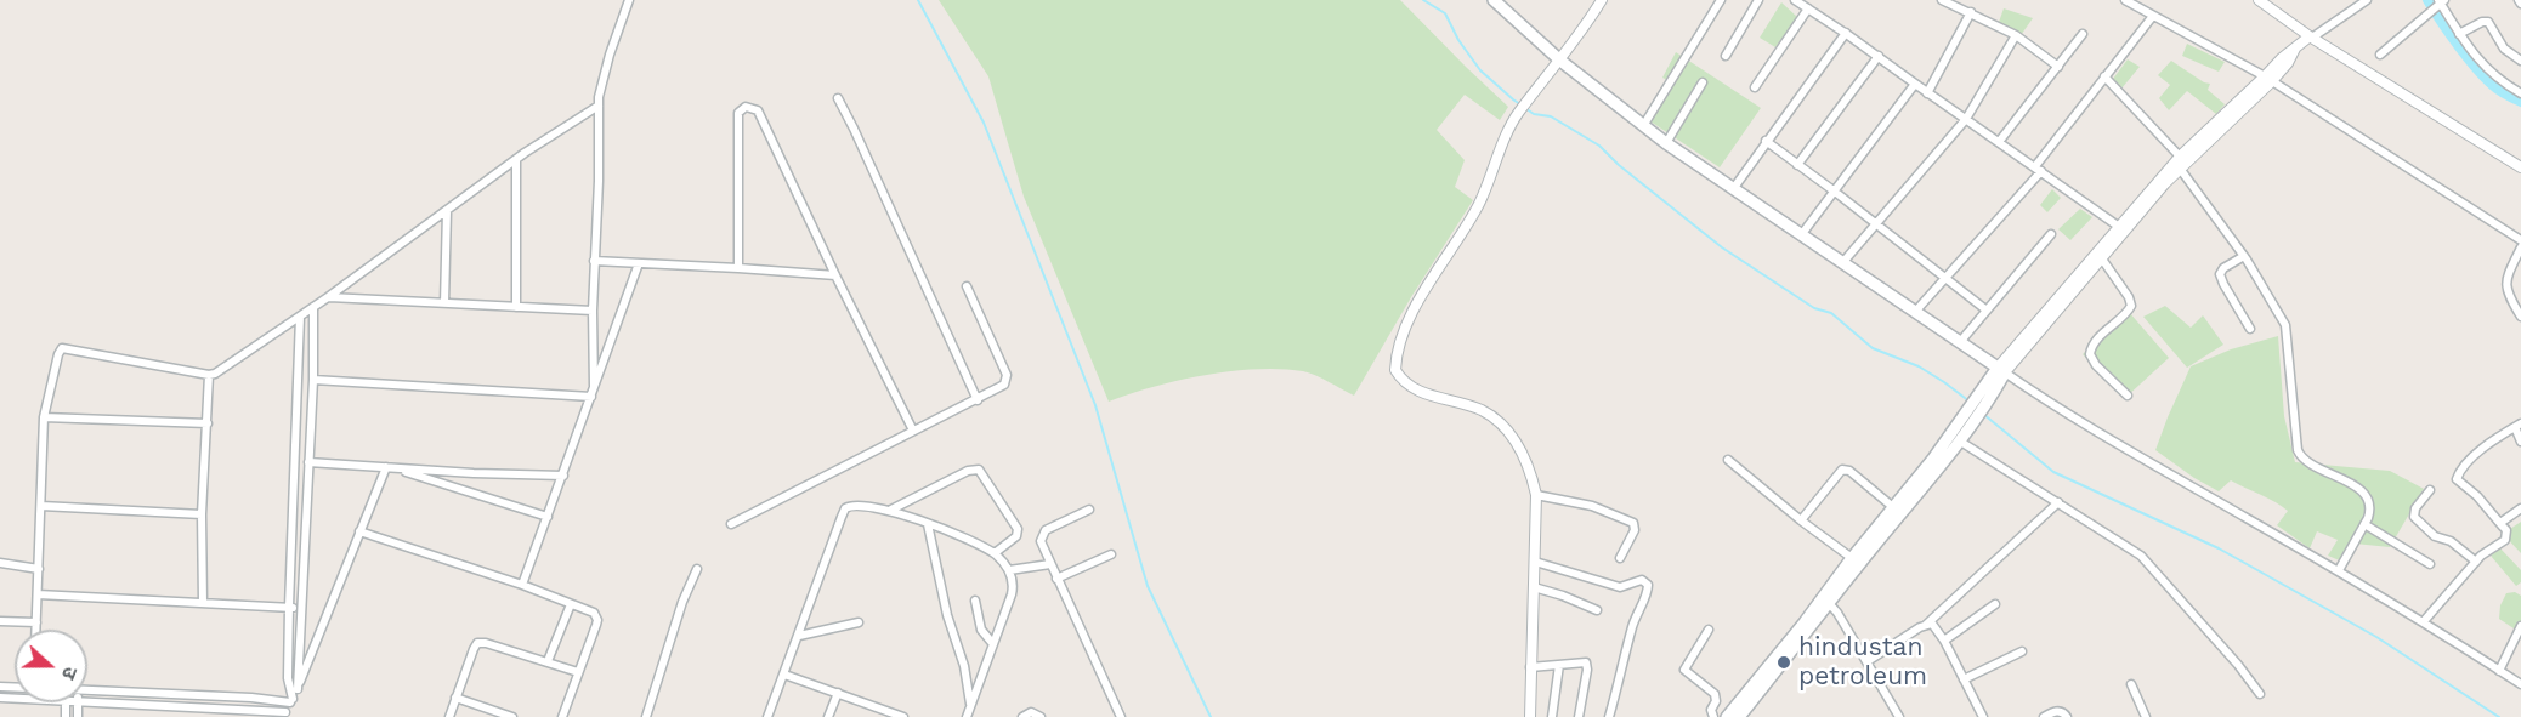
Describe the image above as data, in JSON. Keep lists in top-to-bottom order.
{
  "places": ["hindustan petroleum"],
  "north": "right"
}
